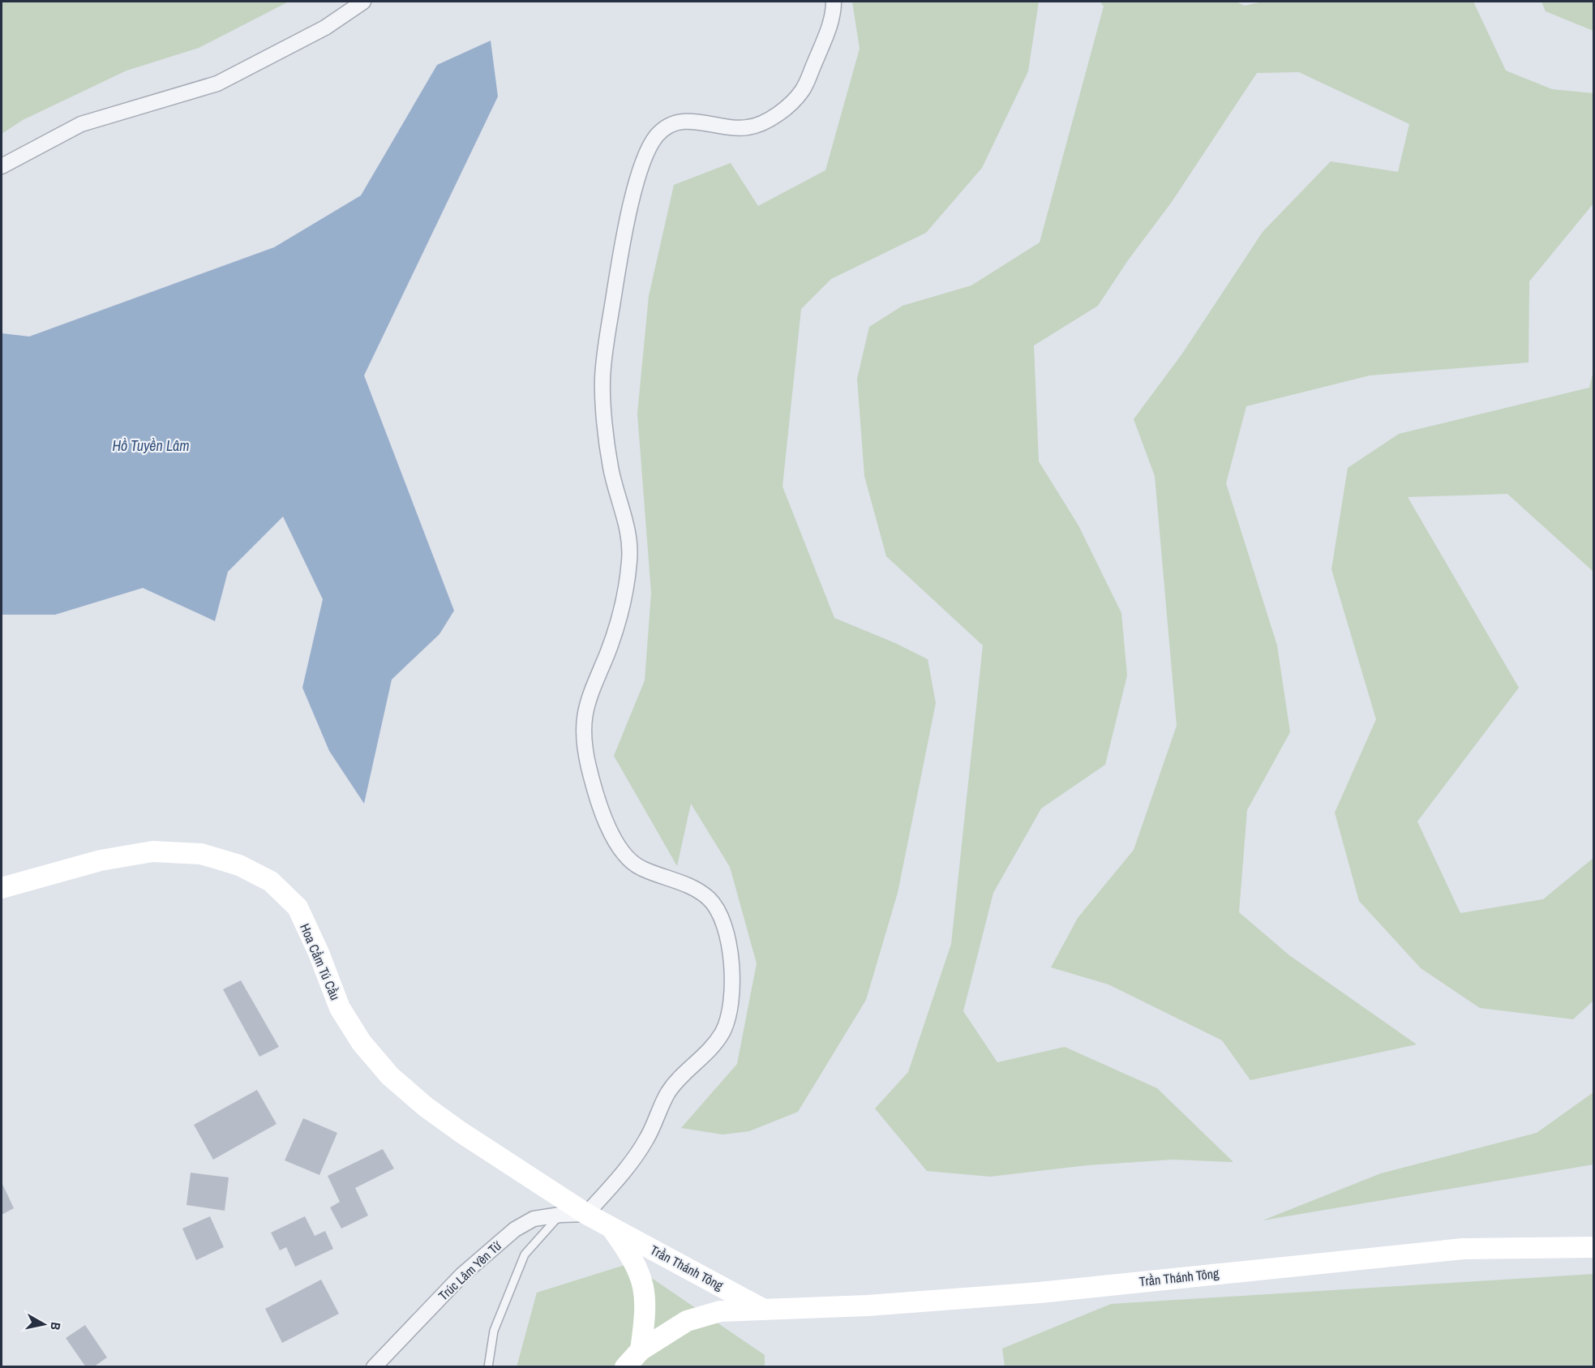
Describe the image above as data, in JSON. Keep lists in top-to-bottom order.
{
  "streets": {
    "street": ["Hoa Cẩm Tú Cầu", "Trần Thánh Tông", "Trúc Lâm Yên Tử"]
  },
  "crossings": [
    ["Hoa Cẩm Tú Cầu", "Trần Thánh Tông"],
    ["Hoa Cẩm Tú Cầu", "Trúc Lâm Yên Tử"],
    ["Trần Thánh Tông", "Trúc Lâm Yên Tử"]
  ],
  "water": ["Hồ Tuyền Lâm"],
  "north": "right"
}
